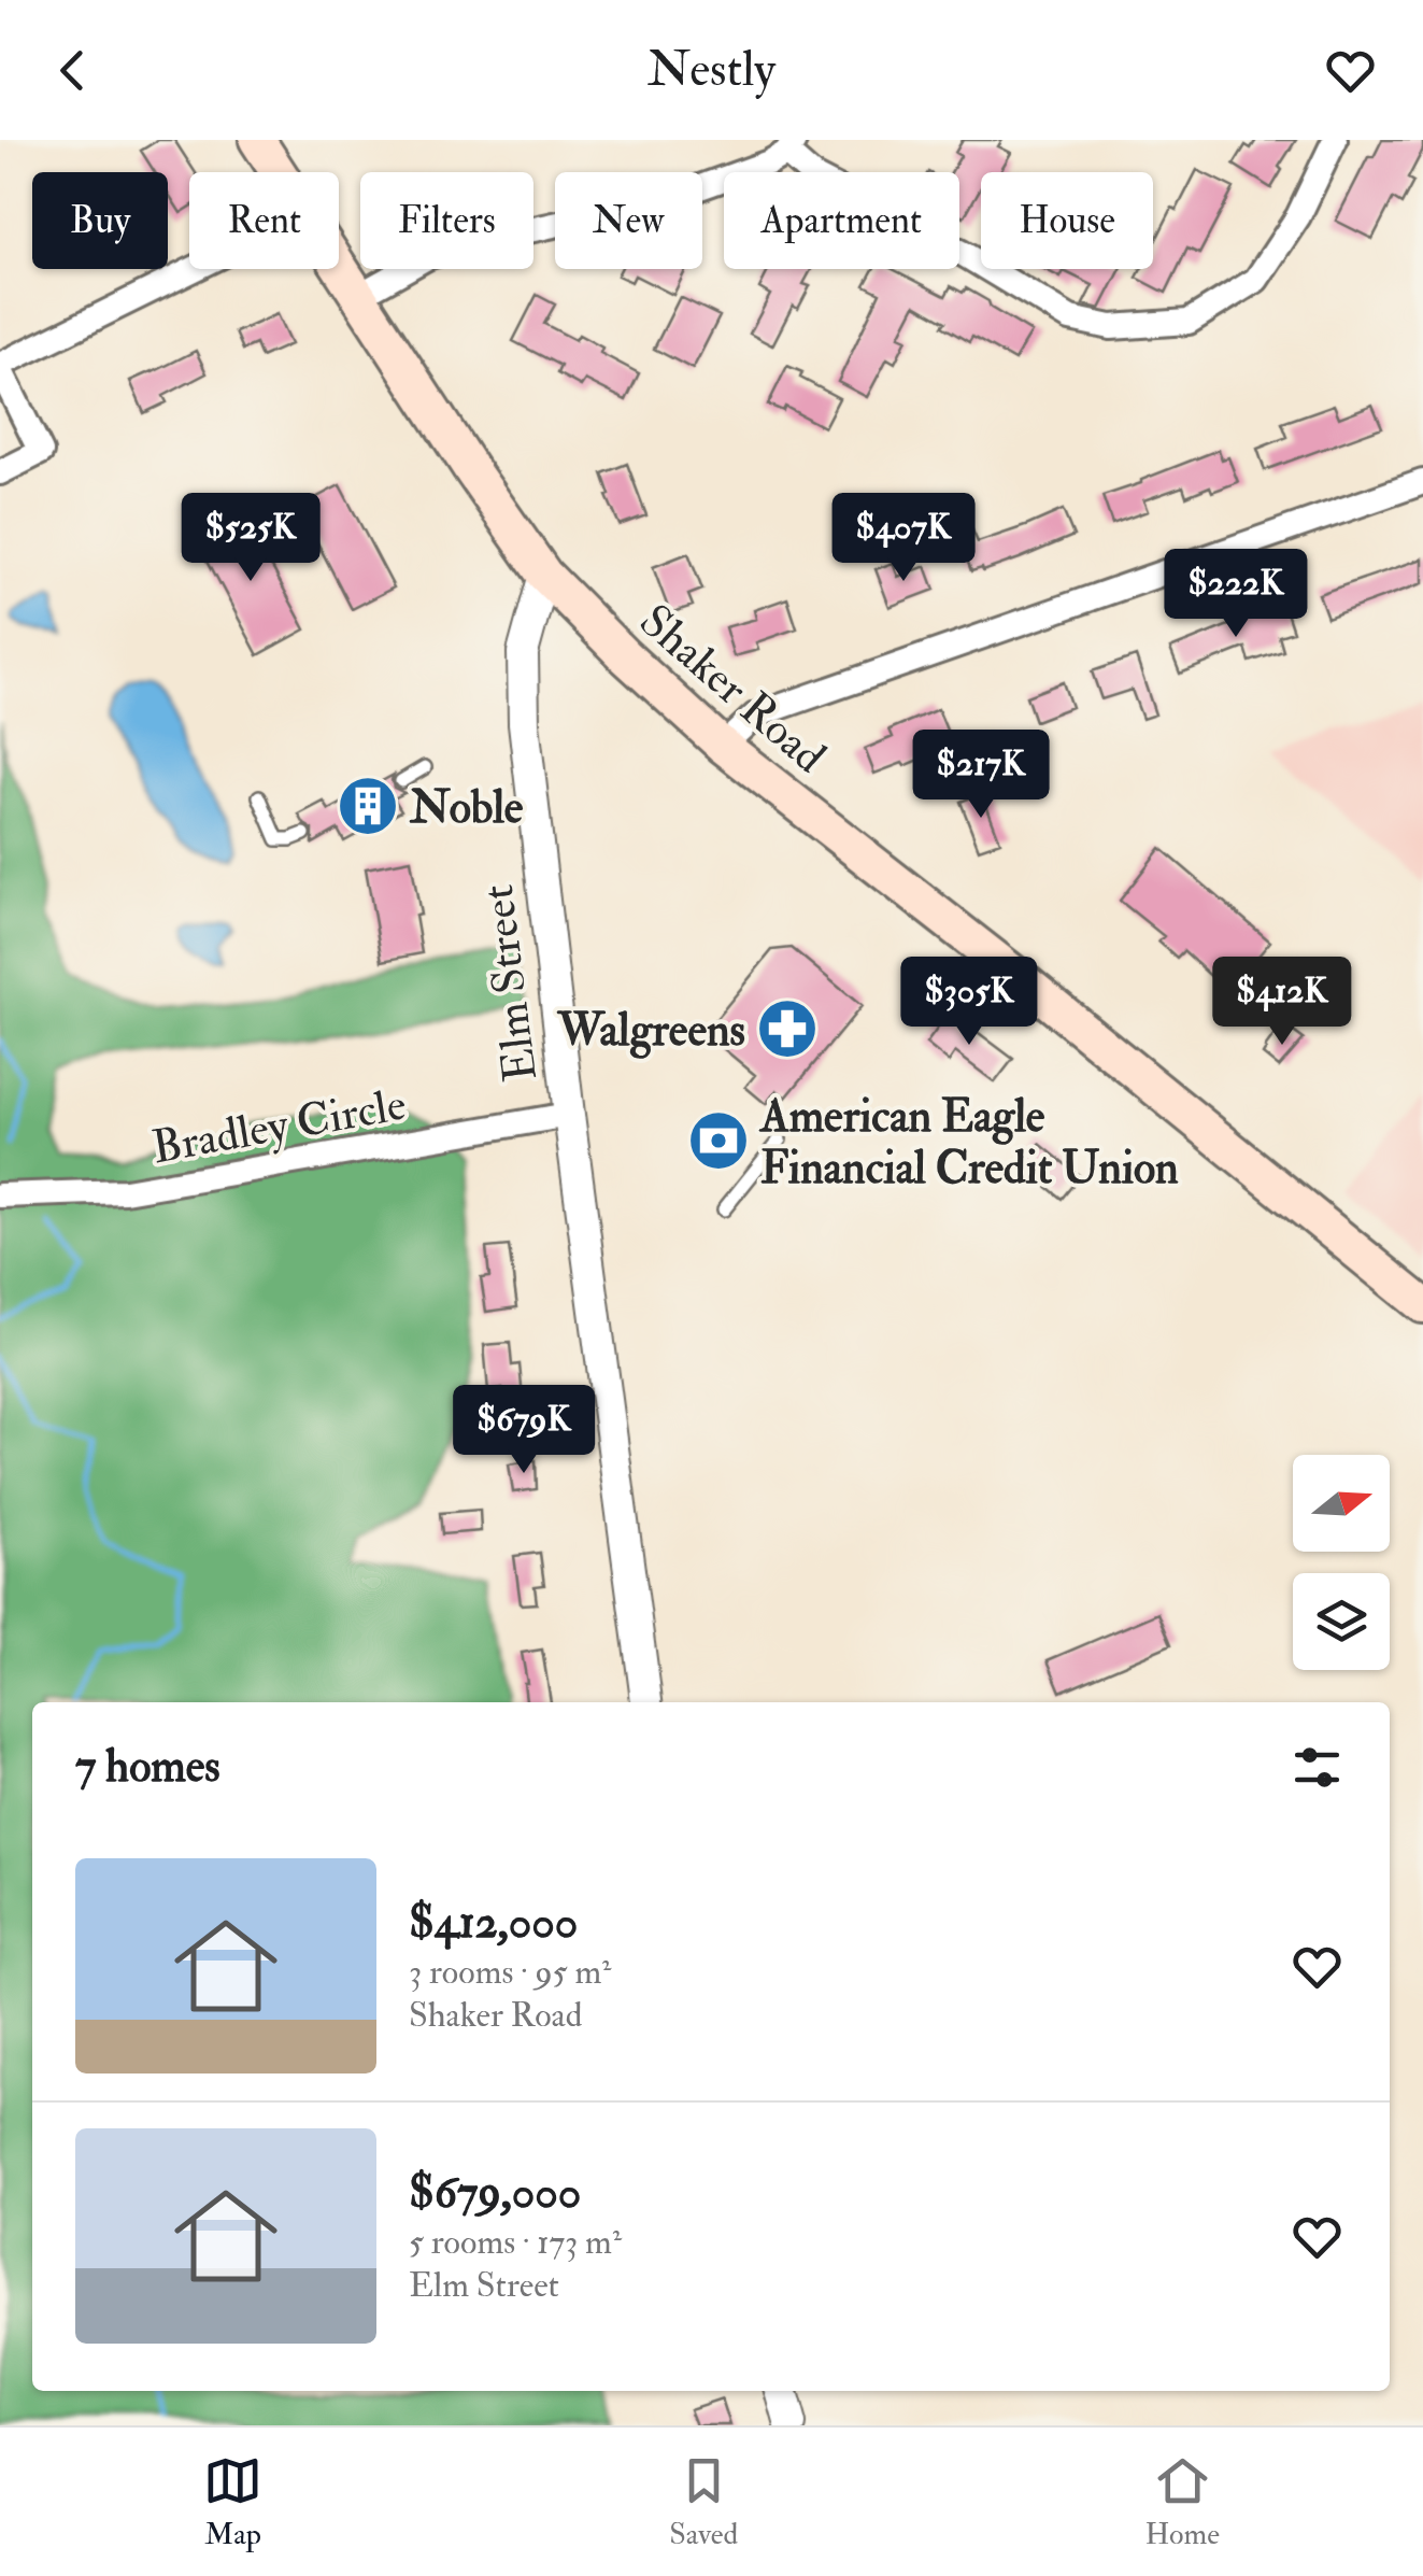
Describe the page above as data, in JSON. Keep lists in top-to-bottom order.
{
  "streets": {
    "main road": ["Shaker Road"],
    "street": ["Elm Street", "Bradley Circle"]
  },
  "crossings": [
    ["Shaker Road", "Elm Street"],
    ["Elm Street", "Bradley Circle"]
  ],
  "places": {
    "building": ["Noble"],
    "pharmacy": ["Walgreens"],
    "bank": ["American Eagle Financial Credit Union"]
  },
  "north": "right",
  "page": {
    "header": "Nestly",
    "chip": [
      "Buy",
      "Rent",
      "Filters",
      "New",
      "Apartment",
      "House"
    ],
    "price": [
      "$525K",
      "$407K",
      "$222K",
      "$217K",
      "$305K",
      "$412K",
      "$679K"
    ],
    "heading": "7 homes",
    "list": [
      {
        "name": "$412,000",
        "note": "3 rooms · 95 m² · Shaker Road"
      },
      {
        "name": "$679,000",
        "note": "5 rooms · 173 m² · Elm Street"
      }
    ],
    "tabs": ["Map", "Saved", "Home"]
  }
}
